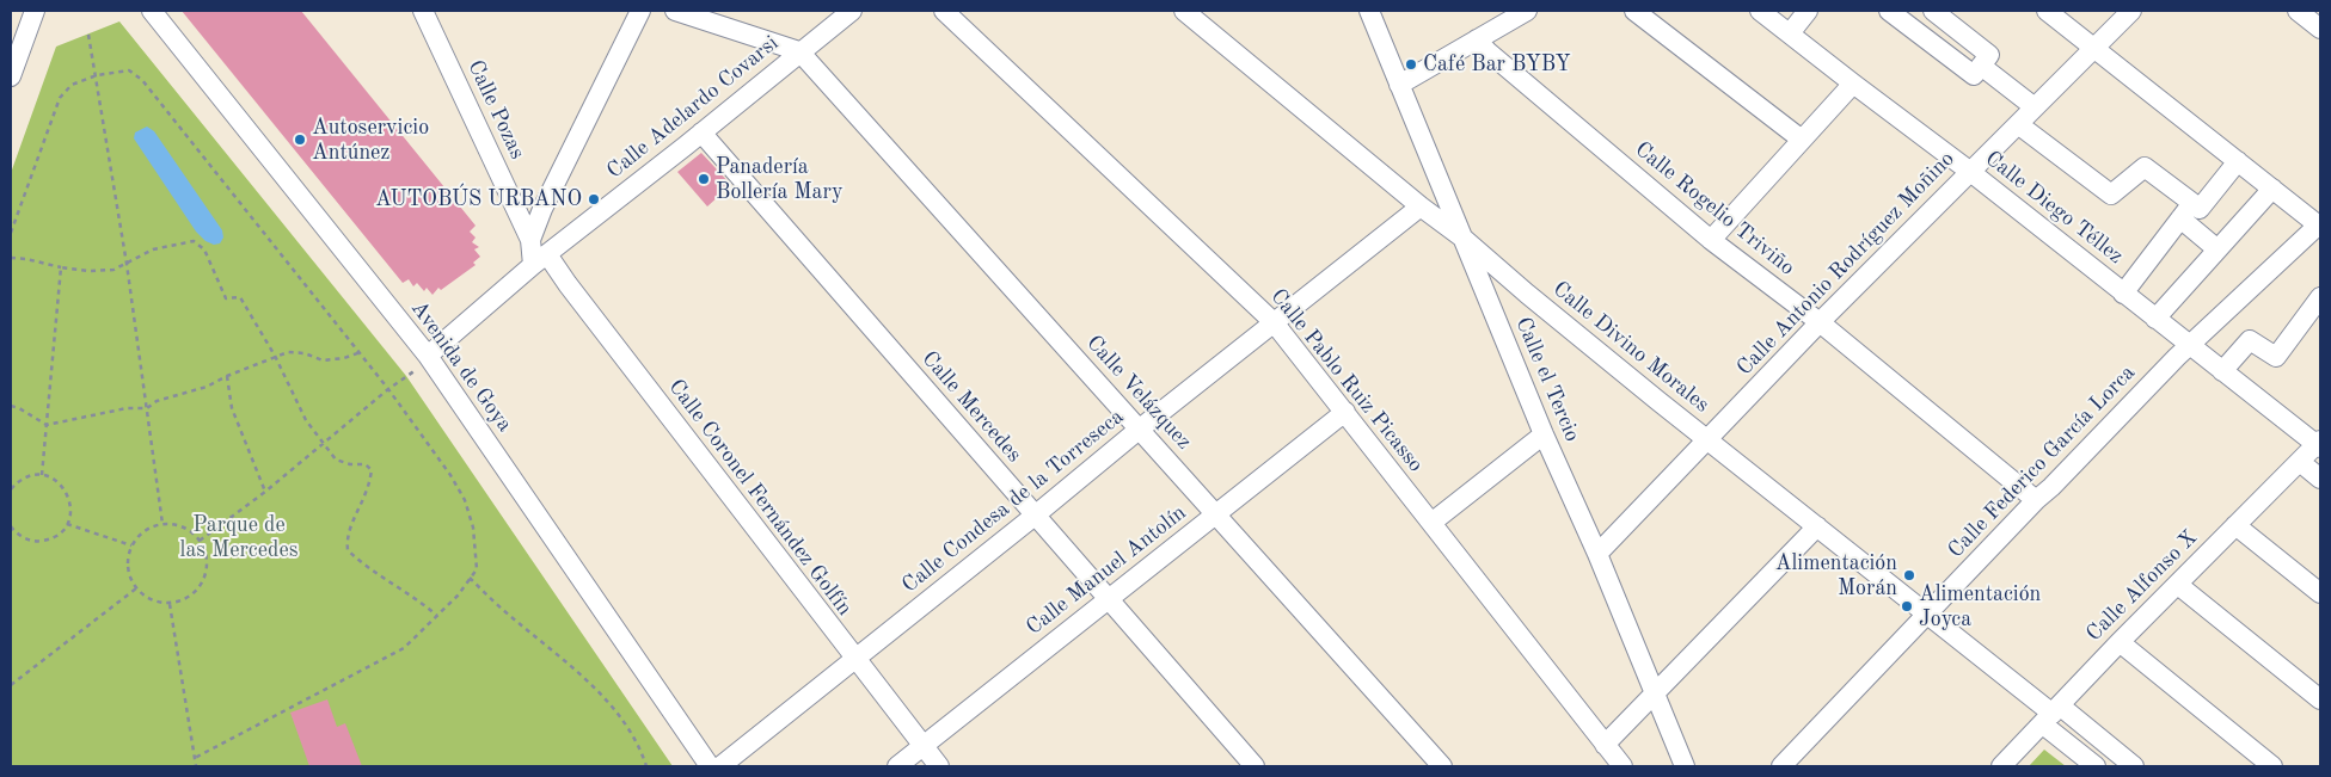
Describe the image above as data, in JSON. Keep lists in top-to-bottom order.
{
  "streets": {
    "street": [
      "Calle Adelardo Covarsi",
      "Calle Pozas",
      "Calle Diego Téllez",
      "Calle Rogelio Triviño",
      "Calle Antonio Rodríguez Moñino",
      "Calle Divino Morales",
      "Avenida de Goya",
      "Calle el Tercio",
      "Calle Pablo Ruiz Picasso",
      "Calle Velázquez",
      "Calle Mercedes",
      "Calle Federico García Lorca",
      "Calle Coronel Fernández Golfín",
      "Calle Condesa de la Torreseca",
      "Calle Manuel Antolín",
      "Calle Alfonso X"
    ]
  },
  "crossings": [
    ["Calle Adelardo Covarsi", "Calle Pozas"],
    ["Calle Adelardo Covarsi", "Avenida de Goya"],
    ["Calle Adelardo Covarsi", "Calle Velázquez"],
    ["Calle Adelardo Covarsi", "Calle Mercedes"],
    ["Calle Adelardo Covarsi", "Calle Coronel Fernández Golfín"],
    ["Calle Pozas", "Calle Coronel Fernández Golfín"],
    ["Calle Diego Téllez", "Calle Antonio Rodríguez Moñino"],
    ["Calle Diego Téllez", "Calle Federico García Lorca"],
    ["Calle Diego Téllez", "Calle Alfonso X"],
    ["Calle Rogelio Triviño", "Calle Antonio Rodríguez Moñino"],
    ["Calle Rogelio Triviño", "Calle Federico García Lorca"],
    ["Calle Antonio Rodríguez Moñino", "Calle Divino Morales"],
    ["Calle Antonio Rodríguez Moñino", "Calle el Tercio"],
    ["Calle Divino Morales", "Calle el Tercio"],
    ["Calle Divino Morales", "Calle Federico García Lorca"],
    ["Calle Divino Morales", "Calle Condesa de la Torreseca"],
    ["Calle Divino Morales", "Calle Alfonso X"],
    ["Calle Pablo Ruiz Picasso", "Calle Condesa de la Torreseca"],
    ["Calle Pablo Ruiz Picasso", "Calle Manuel Antolín"],
    ["Calle Velázquez", "Calle Condesa de la Torreseca"],
    ["Calle Velázquez", "Calle Manuel Antolín"],
    ["Calle Mercedes", "Calle Condesa de la Torreseca"],
    ["Calle Mercedes", "Calle Manuel Antolín"],
    ["Calle Coronel Fernández Golfín", "Calle Condesa de la Torreseca"],
    ["Calle Coronel Fernández Golfín", "Calle Manuel Antolín"]
  ],
  "parks": ["Parque de las Mercedes"],
  "places": [
    "Café Bar BYBY",
    "Autoservicio Antúnez",
    "Panadería Bollería Mary",
    "AUTOBÚS URBANO",
    "Alimentación Morán",
    "Alimentación Joyca"
  ]
}
